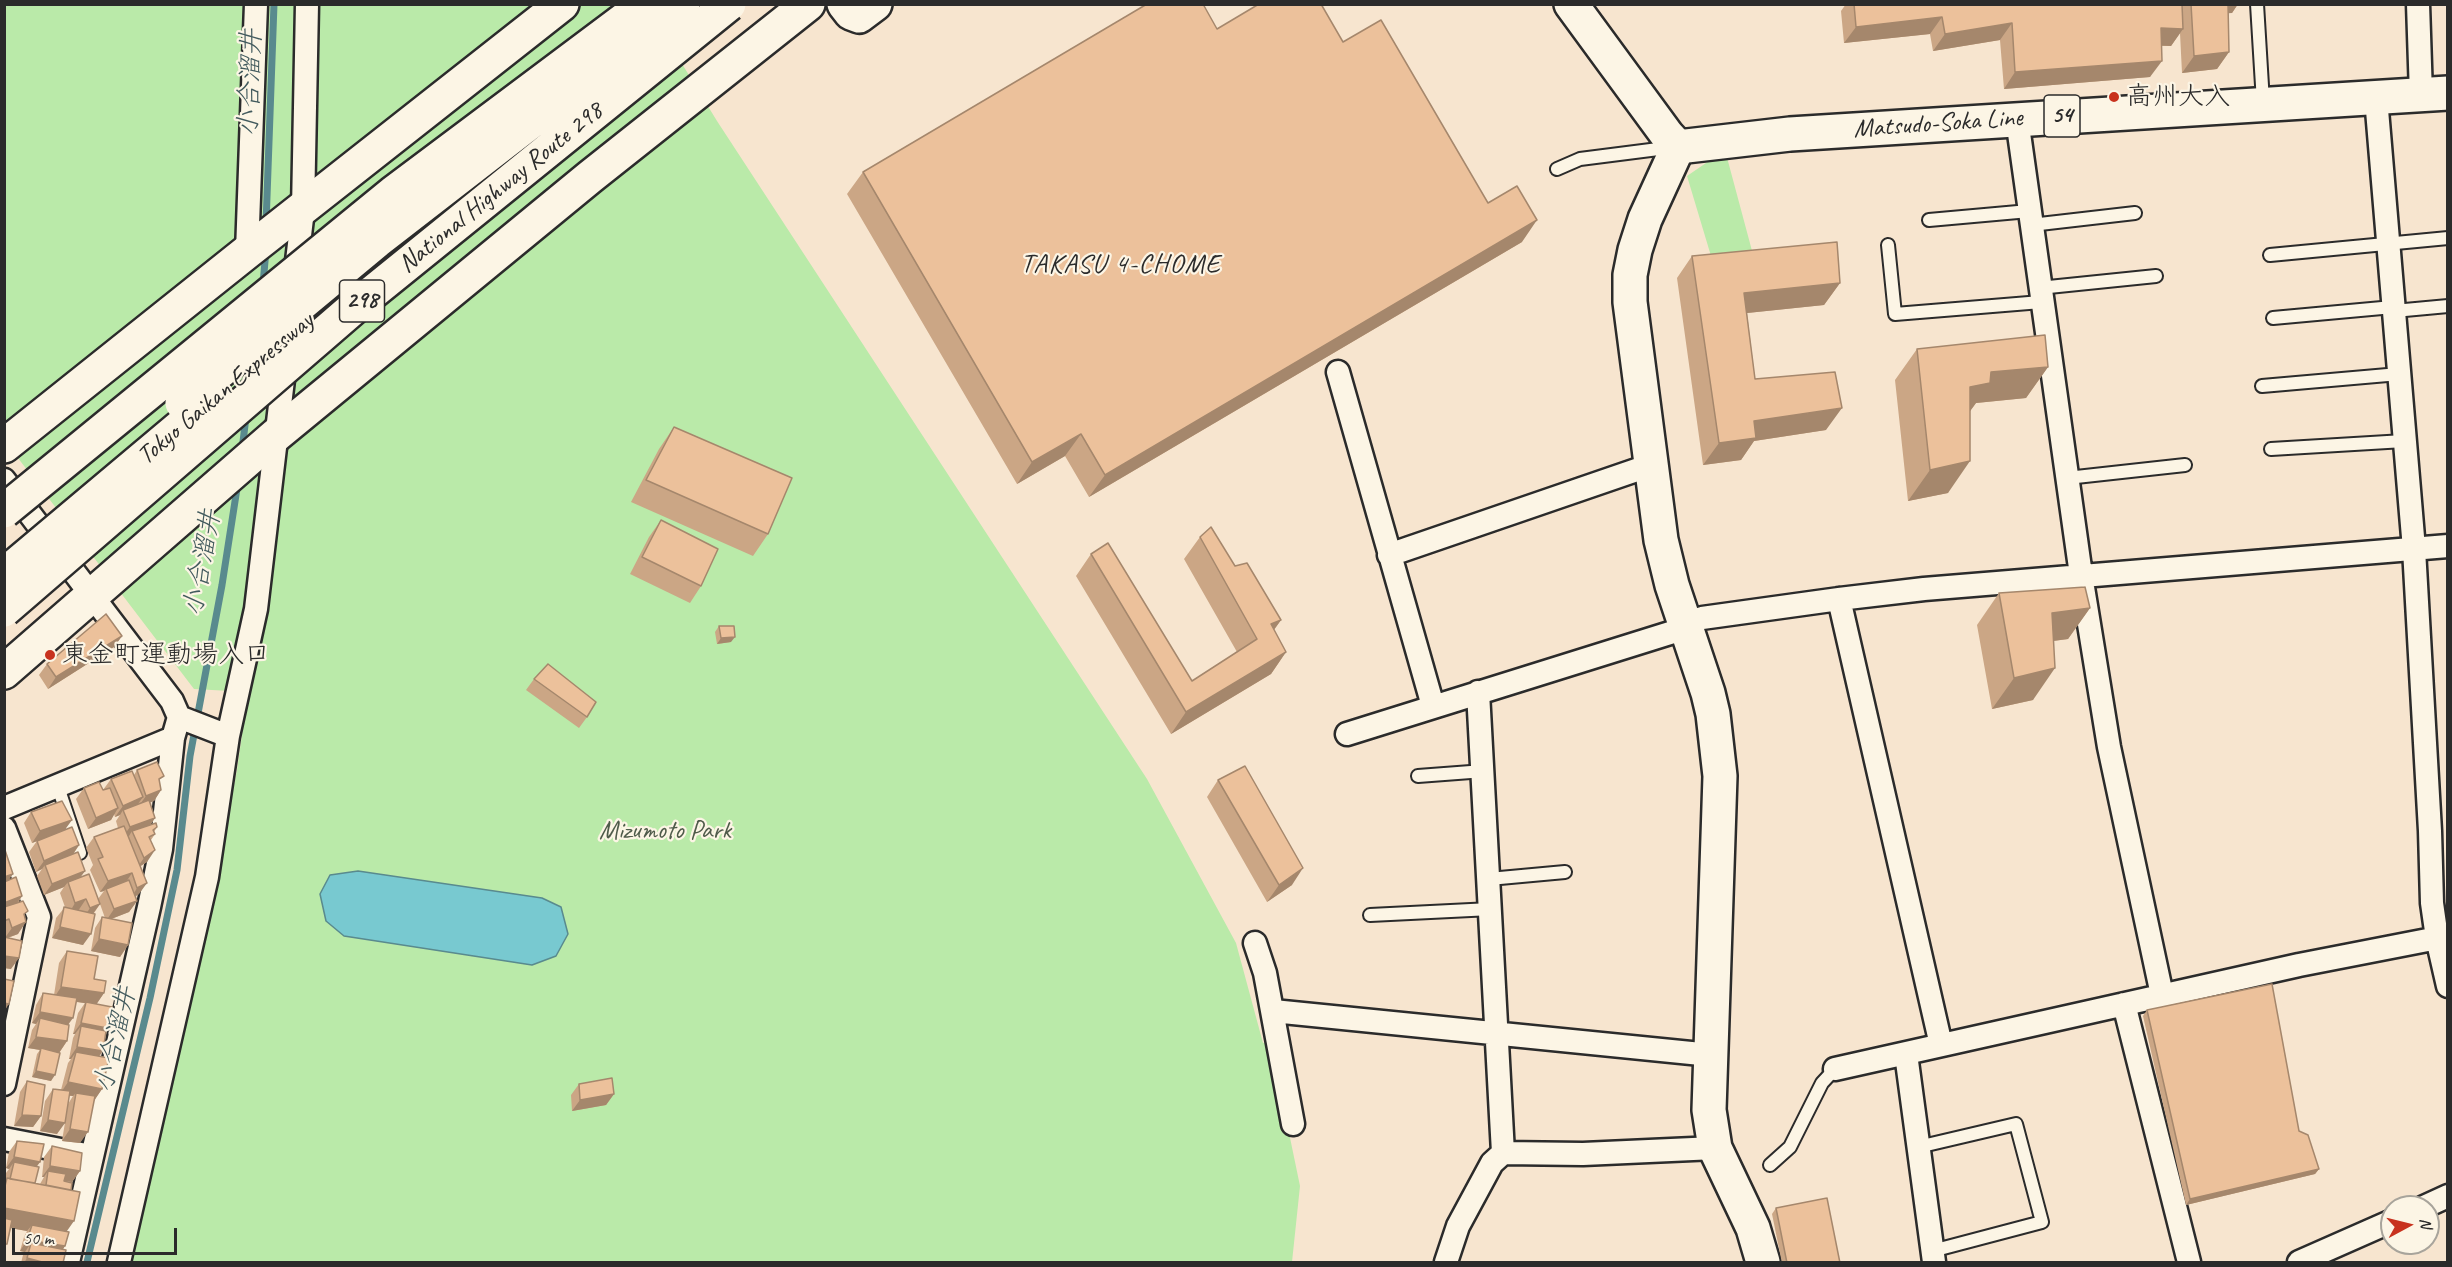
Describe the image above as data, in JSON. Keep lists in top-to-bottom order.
{
  "streets": {
    "main road": [
      "54",
      "Matsudo-Soka Line",
      "National Highway Route 298",
      "298",
      "Tokyo Gaikan Expressway"
    ]
  },
  "districts": ["TAKASU 4-CHOME"],
  "water": ["小合溜井"],
  "parks": ["Mizumoto Park"],
  "places": ["高州大入", "東金町運動場入口"],
  "scale_bar": "50 m",
  "north": "right"
}
